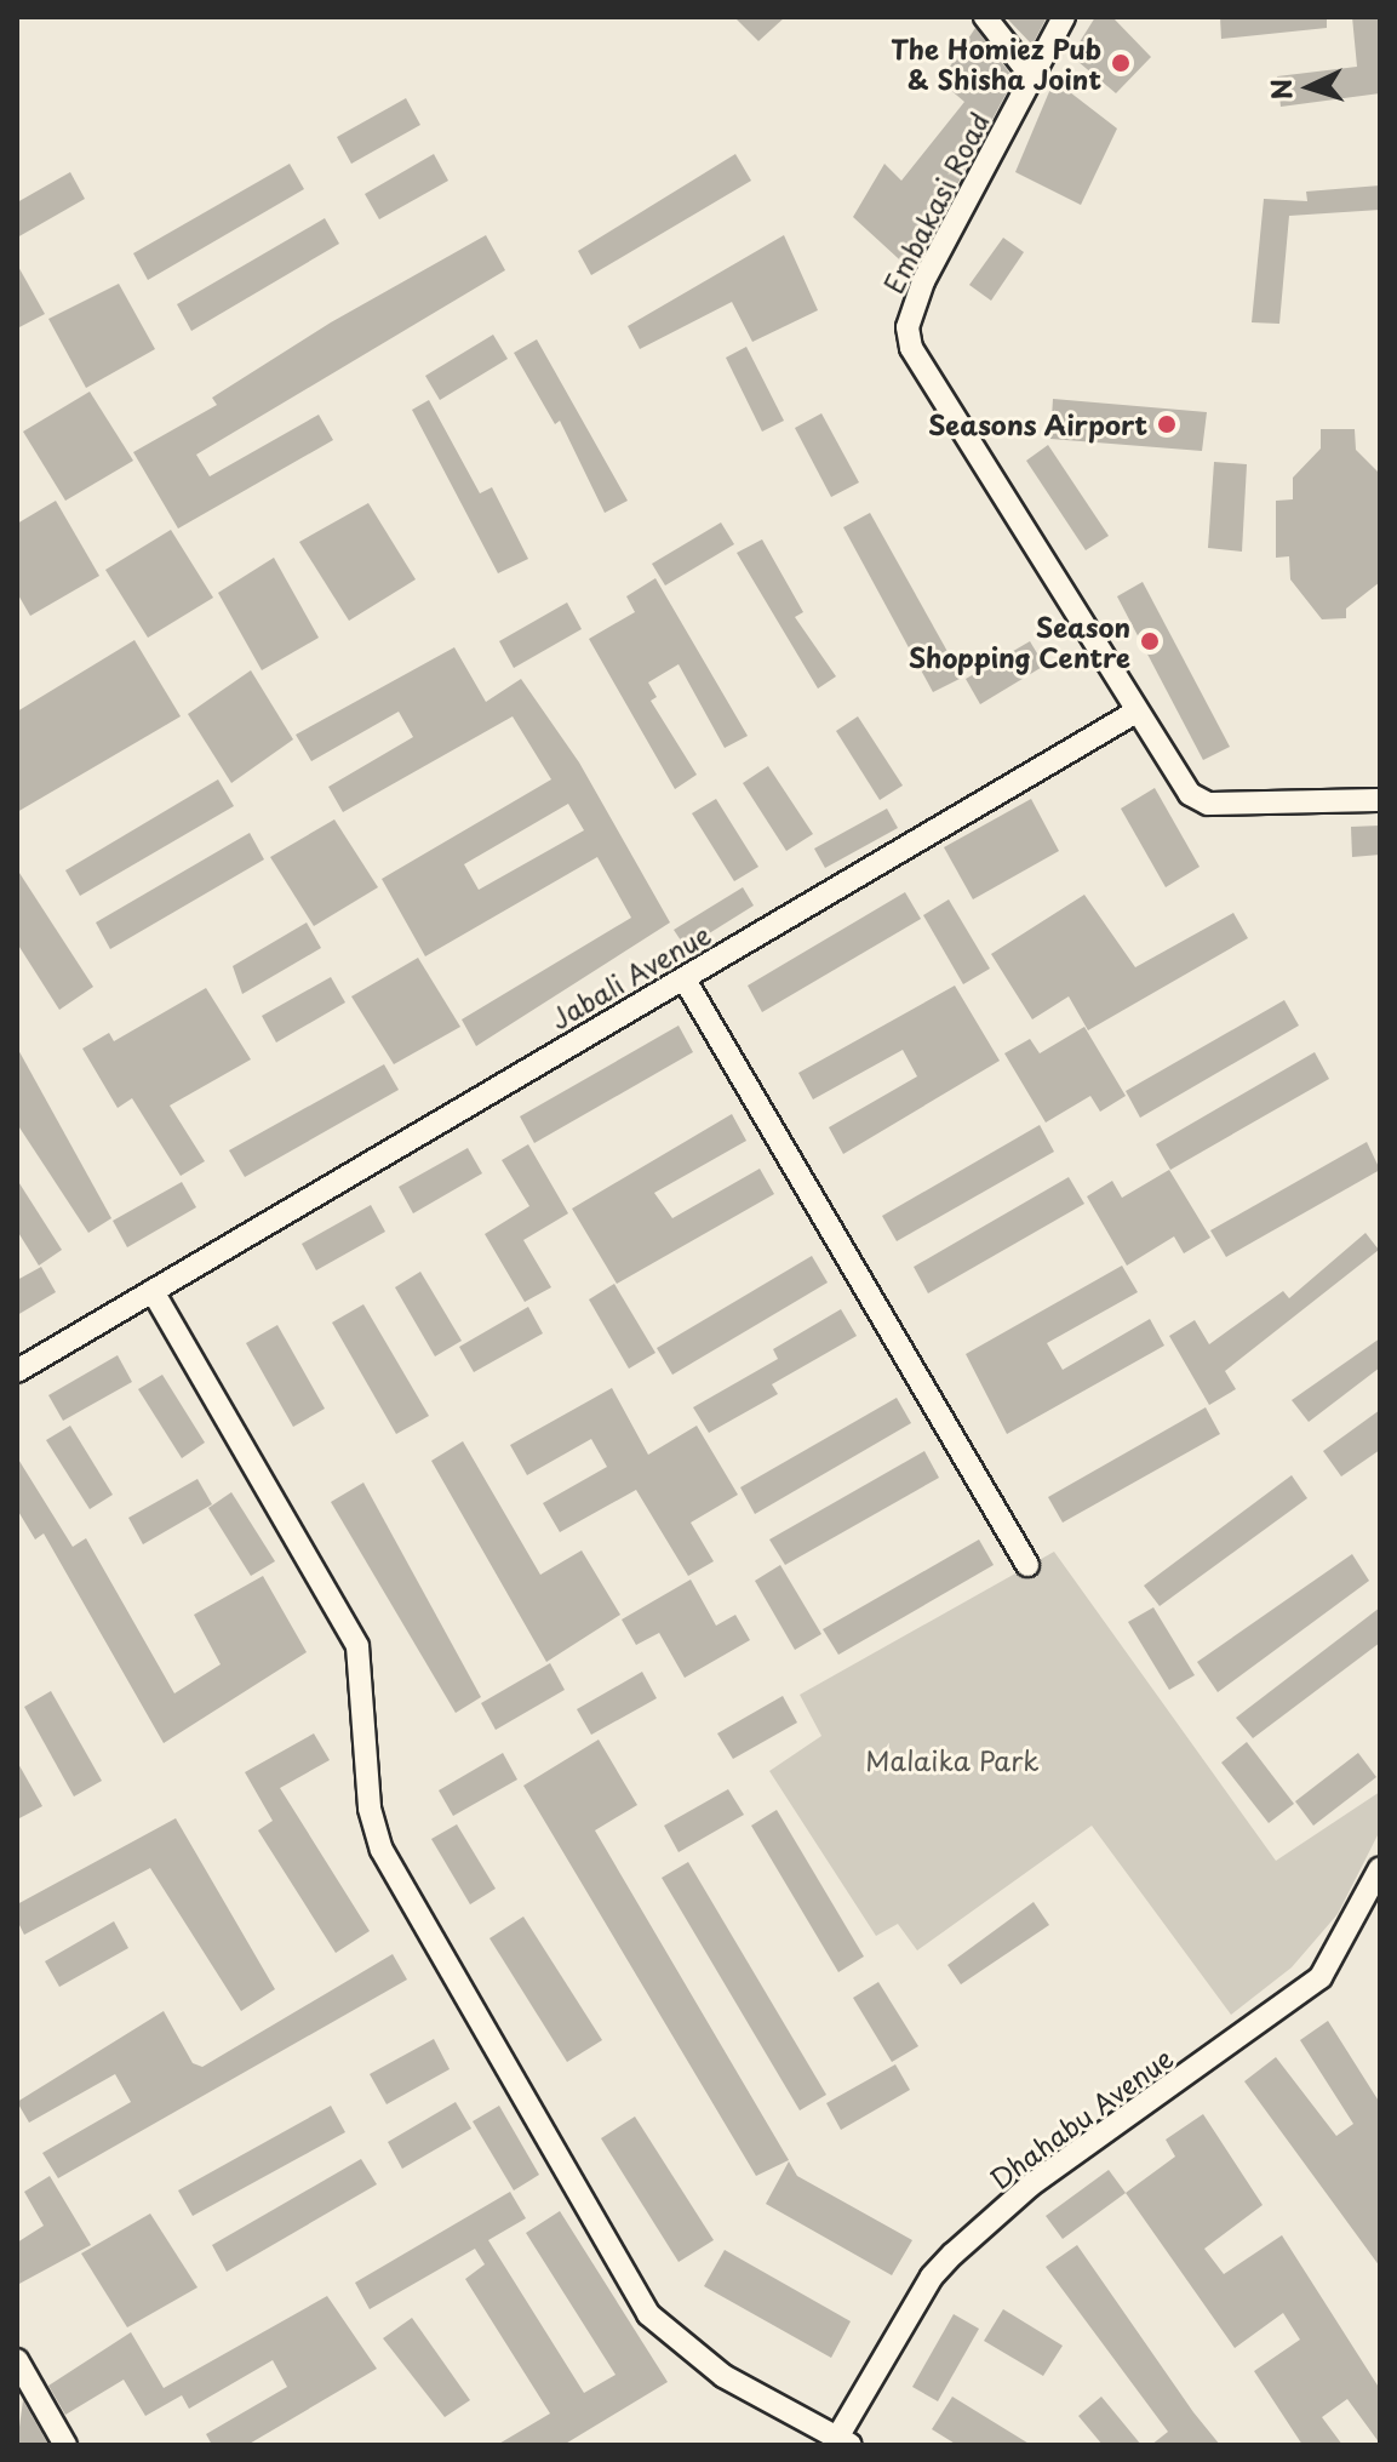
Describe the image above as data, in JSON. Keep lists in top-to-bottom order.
{
  "streets": {
    "street": ["Embakasi Road", "Jabali Avenue", "Dhahabu Avenue"]
  },
  "crossings": [
    ["Embakasi Road", "Jabali Avenue"]
  ],
  "parks": ["Malaika Park"],
  "places": ["The Homiez Pub & Shisha Joint", "Seasons Airport", "Season Shopping Centre"],
  "north": "left"
}
